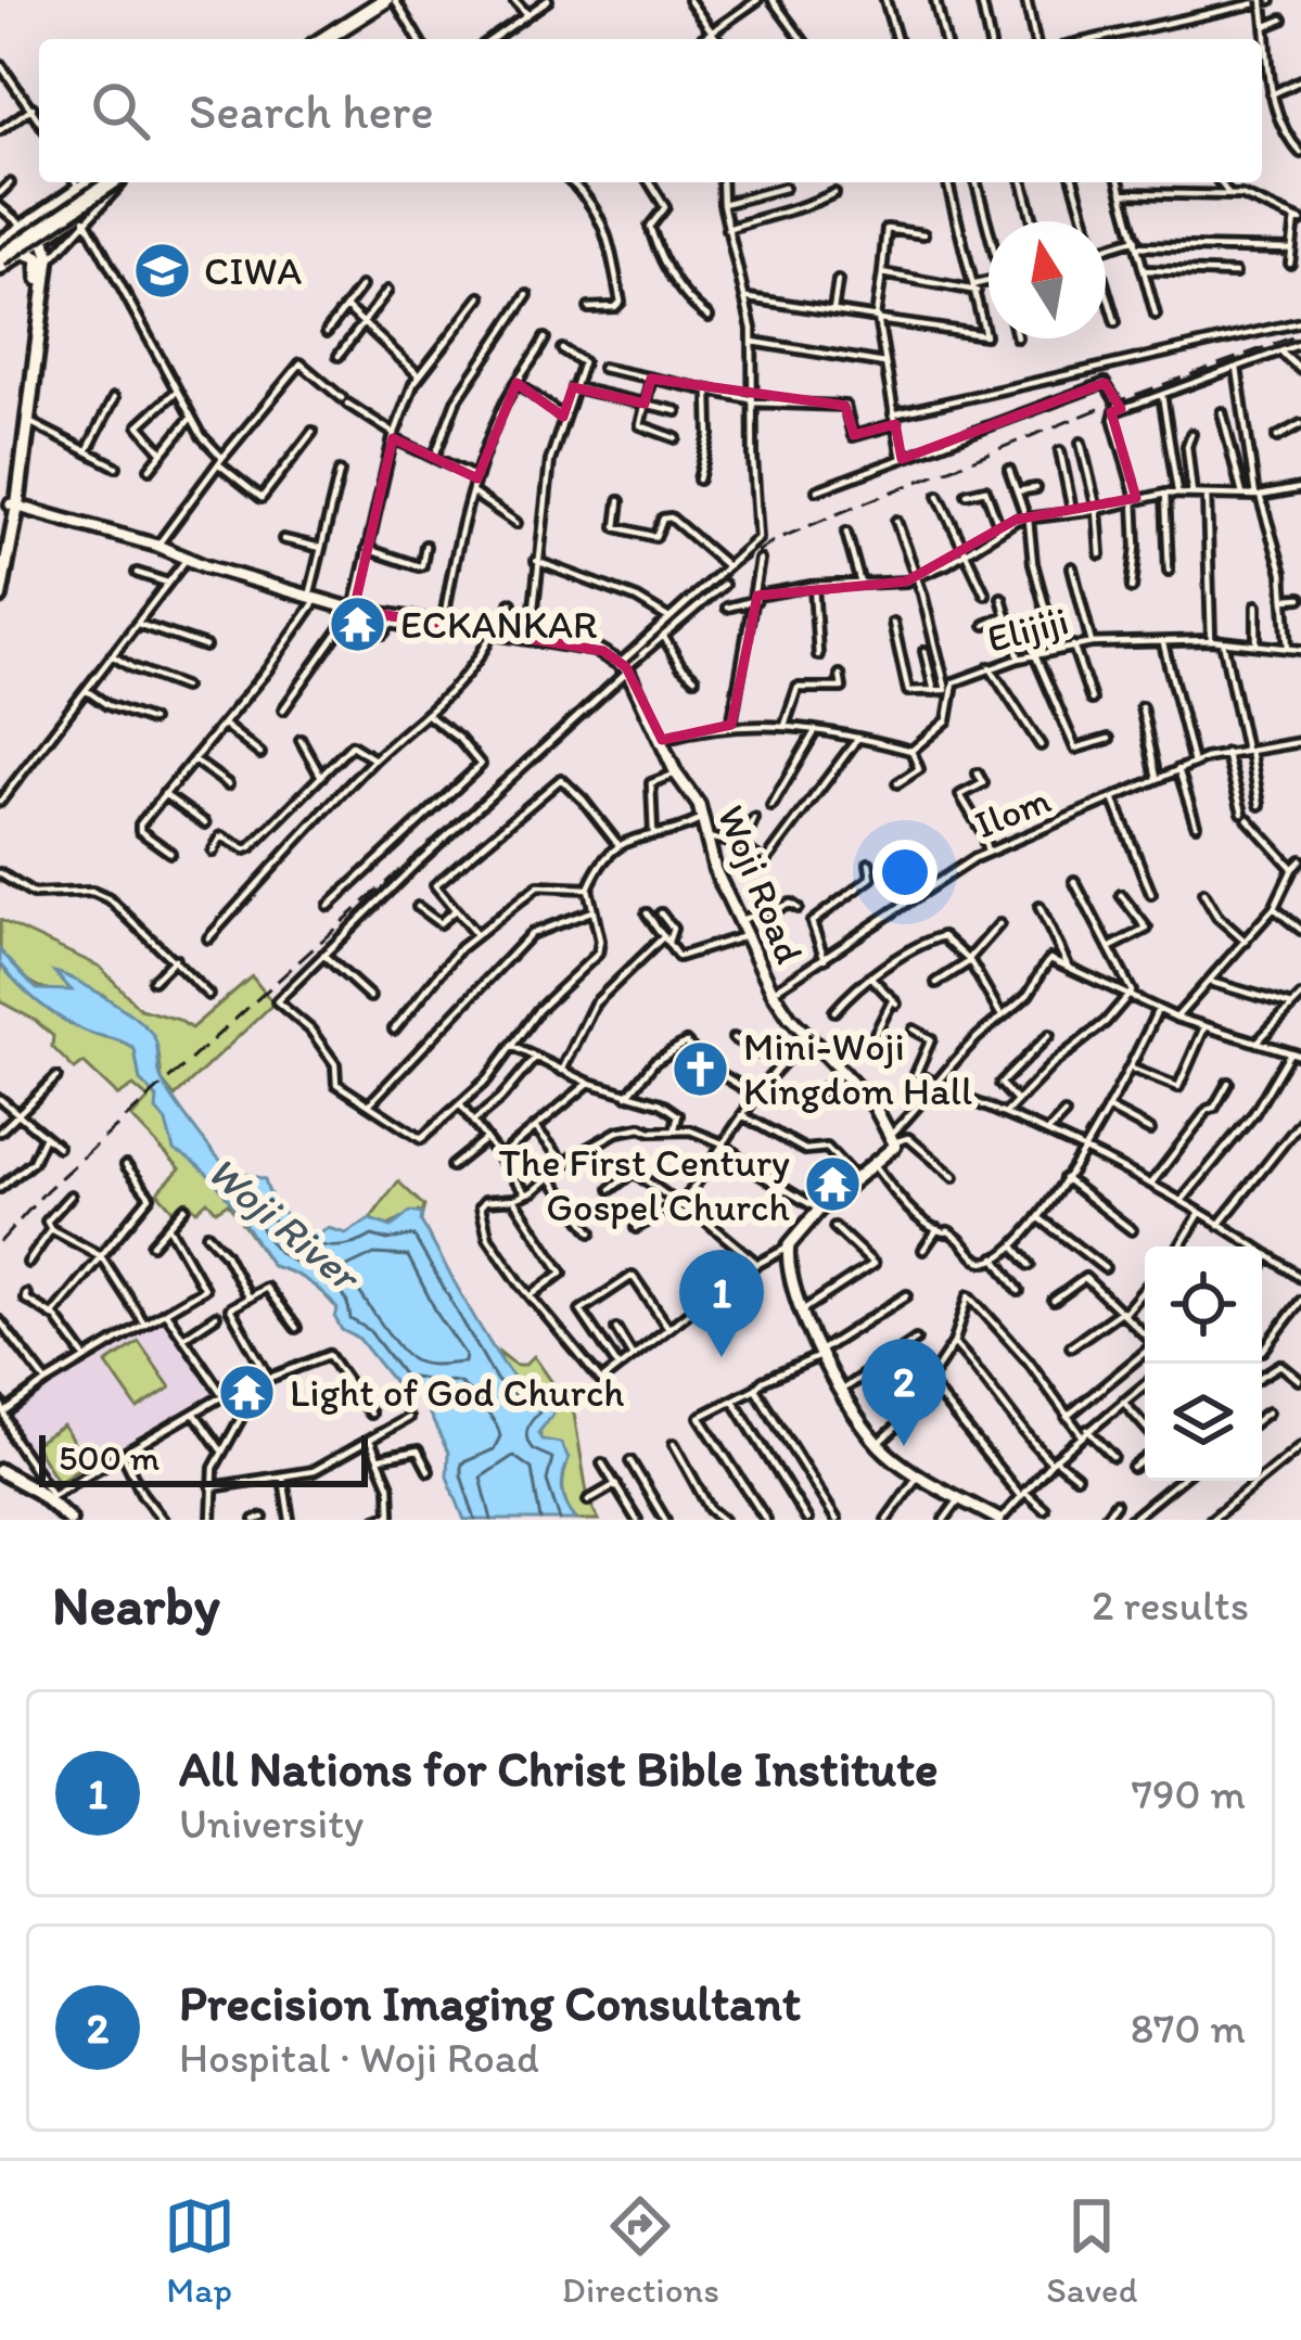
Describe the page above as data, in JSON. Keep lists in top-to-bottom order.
{
  "streets": {
    "main road": ["Woji Road"],
    "street": ["Elijiji", "Ilom"]
  },
  "crossings": [
    ["Ilom", "Woji Road"]
  ],
  "water": ["Woji River"],
  "places": {
    "school or university": ["CIWA"],
    "temple": ["ECKANKAR", "The First Century Gospel Church", "Light of God Church"],
    "church": ["Mini-Woji Kingdom Hall"]
  },
  "scale_bar": "500 m",
  "north": "top",
  "page": {
    "search": "Search here",
    "pins": ["1", "2"],
    "scale": "500 m",
    "heading": ["Nearby", "2 results"],
    "list": [
      {
        "mark": "1",
        "name": "All Nations for Christ Bible Institute",
        "note": "University",
        "value": "790 m"
      },
      {
        "mark": "2",
        "name": "Precision Imaging Consultant",
        "note": "Hospital · Woji Road",
        "value": "870 m"
      }
    ],
    "nav": ["Map", "Directions", "Saved"]
  }
}
